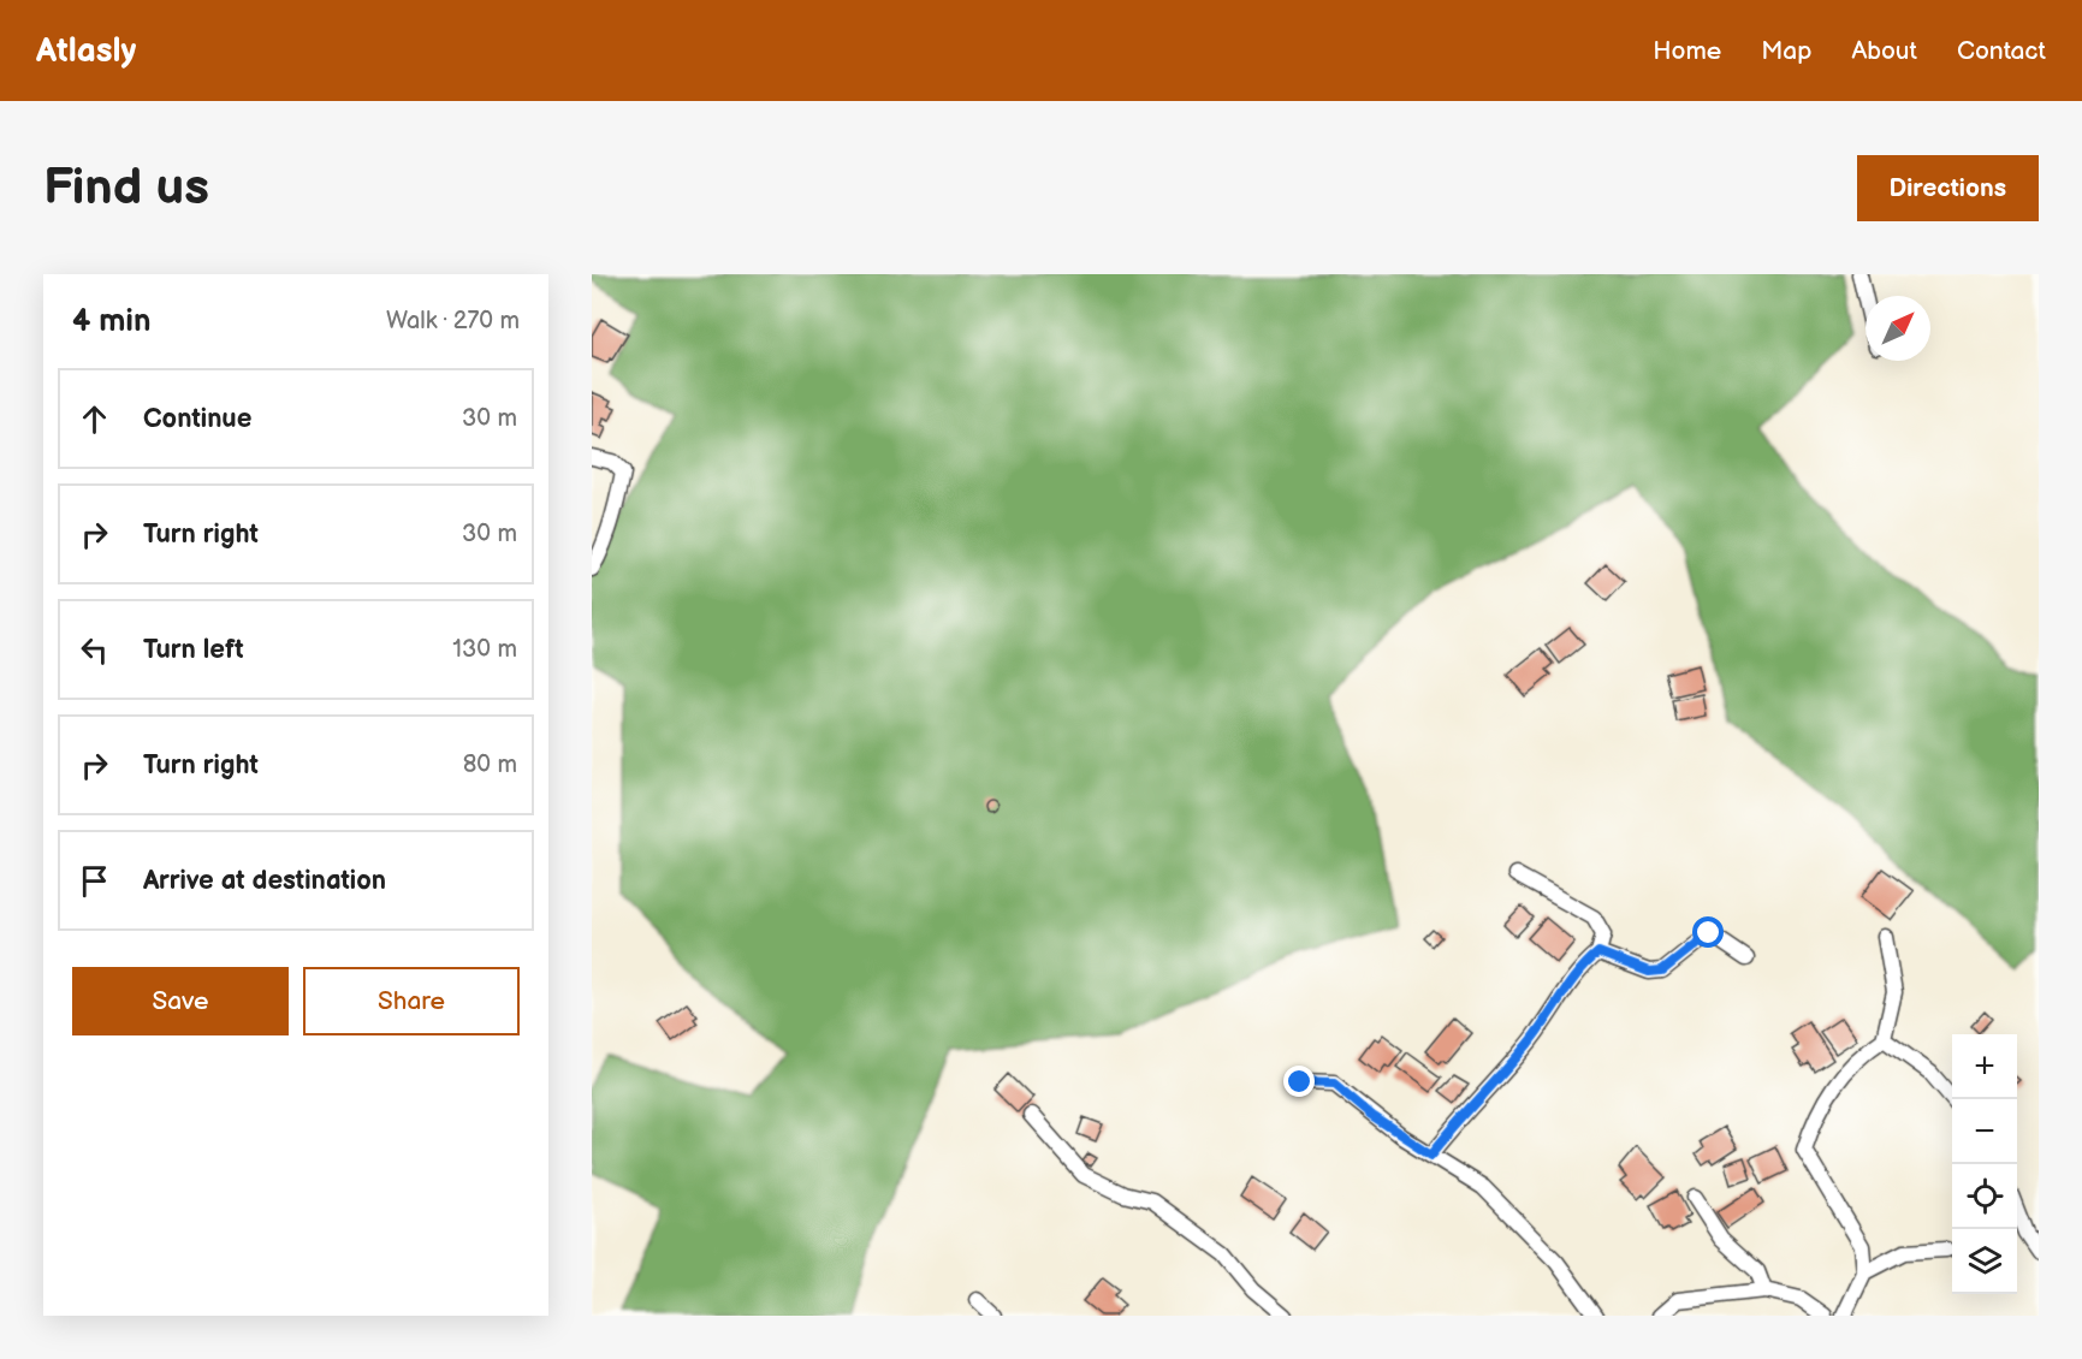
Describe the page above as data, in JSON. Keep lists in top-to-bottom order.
{
  "north": "top right",
  "page": {
    "header": "Atlasly",
    "nav": [
      "Home",
      "Map",
      "About",
      "Contact"
    ],
    "buttons": [
      "Directions",
      ["Save", "Share"]
    ],
    "title": "Find us",
    "heading": ["4 min", "Walk · 270 m"],
    "list": [
      ["Continue", "30 m"],
      ["Turn right", "30 m"],
      ["Turn left", "130 m"],
      ["Turn right", "80 m"],
      "Arrive at destination"
    ],
    "map_buttons": ["+", "−"]
  }
}
